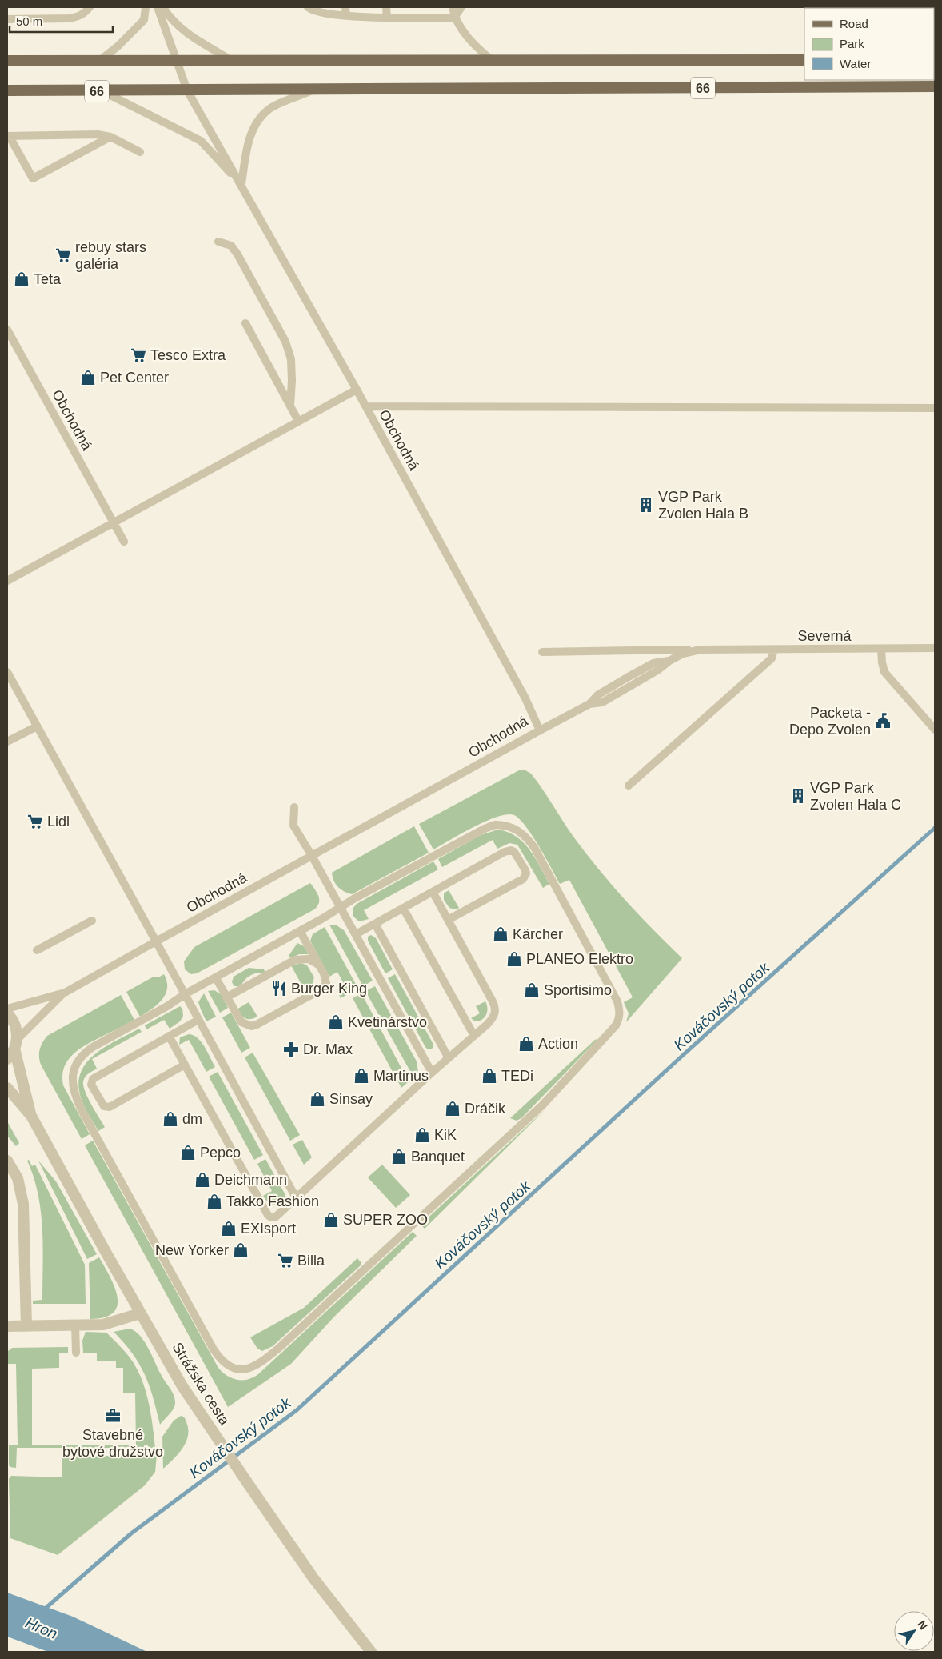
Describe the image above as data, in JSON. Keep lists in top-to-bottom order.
{
  "streets": {
    "main road": ["66"],
    "street": ["Strážska cesta"],
    "lane": ["Obchodná", "Severná"]
  },
  "crossings": [
    ["Obchodná", "Severná"],
    ["Obchodná", "Strážska cesta"]
  ],
  "water": ["Kováčovský potok", "Hron"],
  "places": {
    "supermarket": [
      "rebuy stars galéria",
      "Tesco Extra",
      "Lidl",
      "Billa"
    ],
    "shop": [
      "Teta",
      "Pet Center",
      "Kärcher",
      "PLANEO Elektro",
      "Sportisimo",
      "Kvetinárstvo",
      "Action",
      "Martinus",
      "TEDi",
      "Sinsay",
      "Dráčik",
      "dm",
      "KiK",
      "Pepco",
      "Banquet",
      "Deichmann",
      "Takko Fashion",
      "SUPER ZOO",
      "EXIsport",
      "New Yorker"
    ],
    "building": ["VGP Park Zvolen Hala B", "VGP Park Zvolen Hala C"],
    "public building": ["Packeta - Depo Zvolen"],
    "restaurant": ["Burger King"],
    "pharmacy": ["Dr. Max"],
    "office": ["Stavebné bytové družstvo"]
  },
  "legend": ["Road", "Park", "Water"],
  "scale_bar": "50 m",
  "north": "top right"
}
